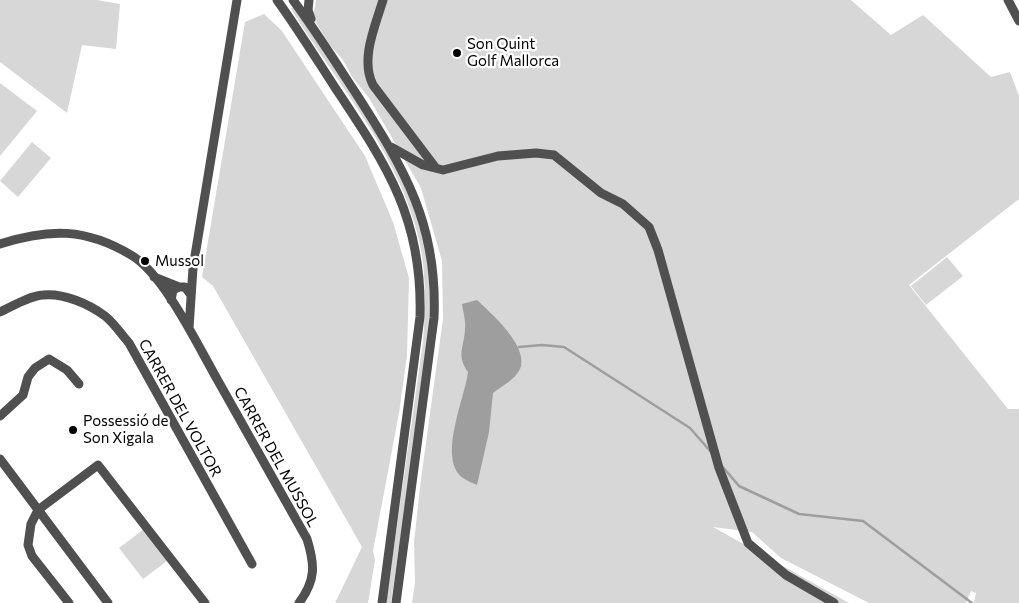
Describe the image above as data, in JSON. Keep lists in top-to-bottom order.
{
  "streets": {
    "street": ["CARRER DEL VOLTOR", "CARRER DEL MUSSOL"]
  },
  "places": ["Son Quint Golf Mallorca", "Mussol", "Possessió de Son Xigala"]
}
